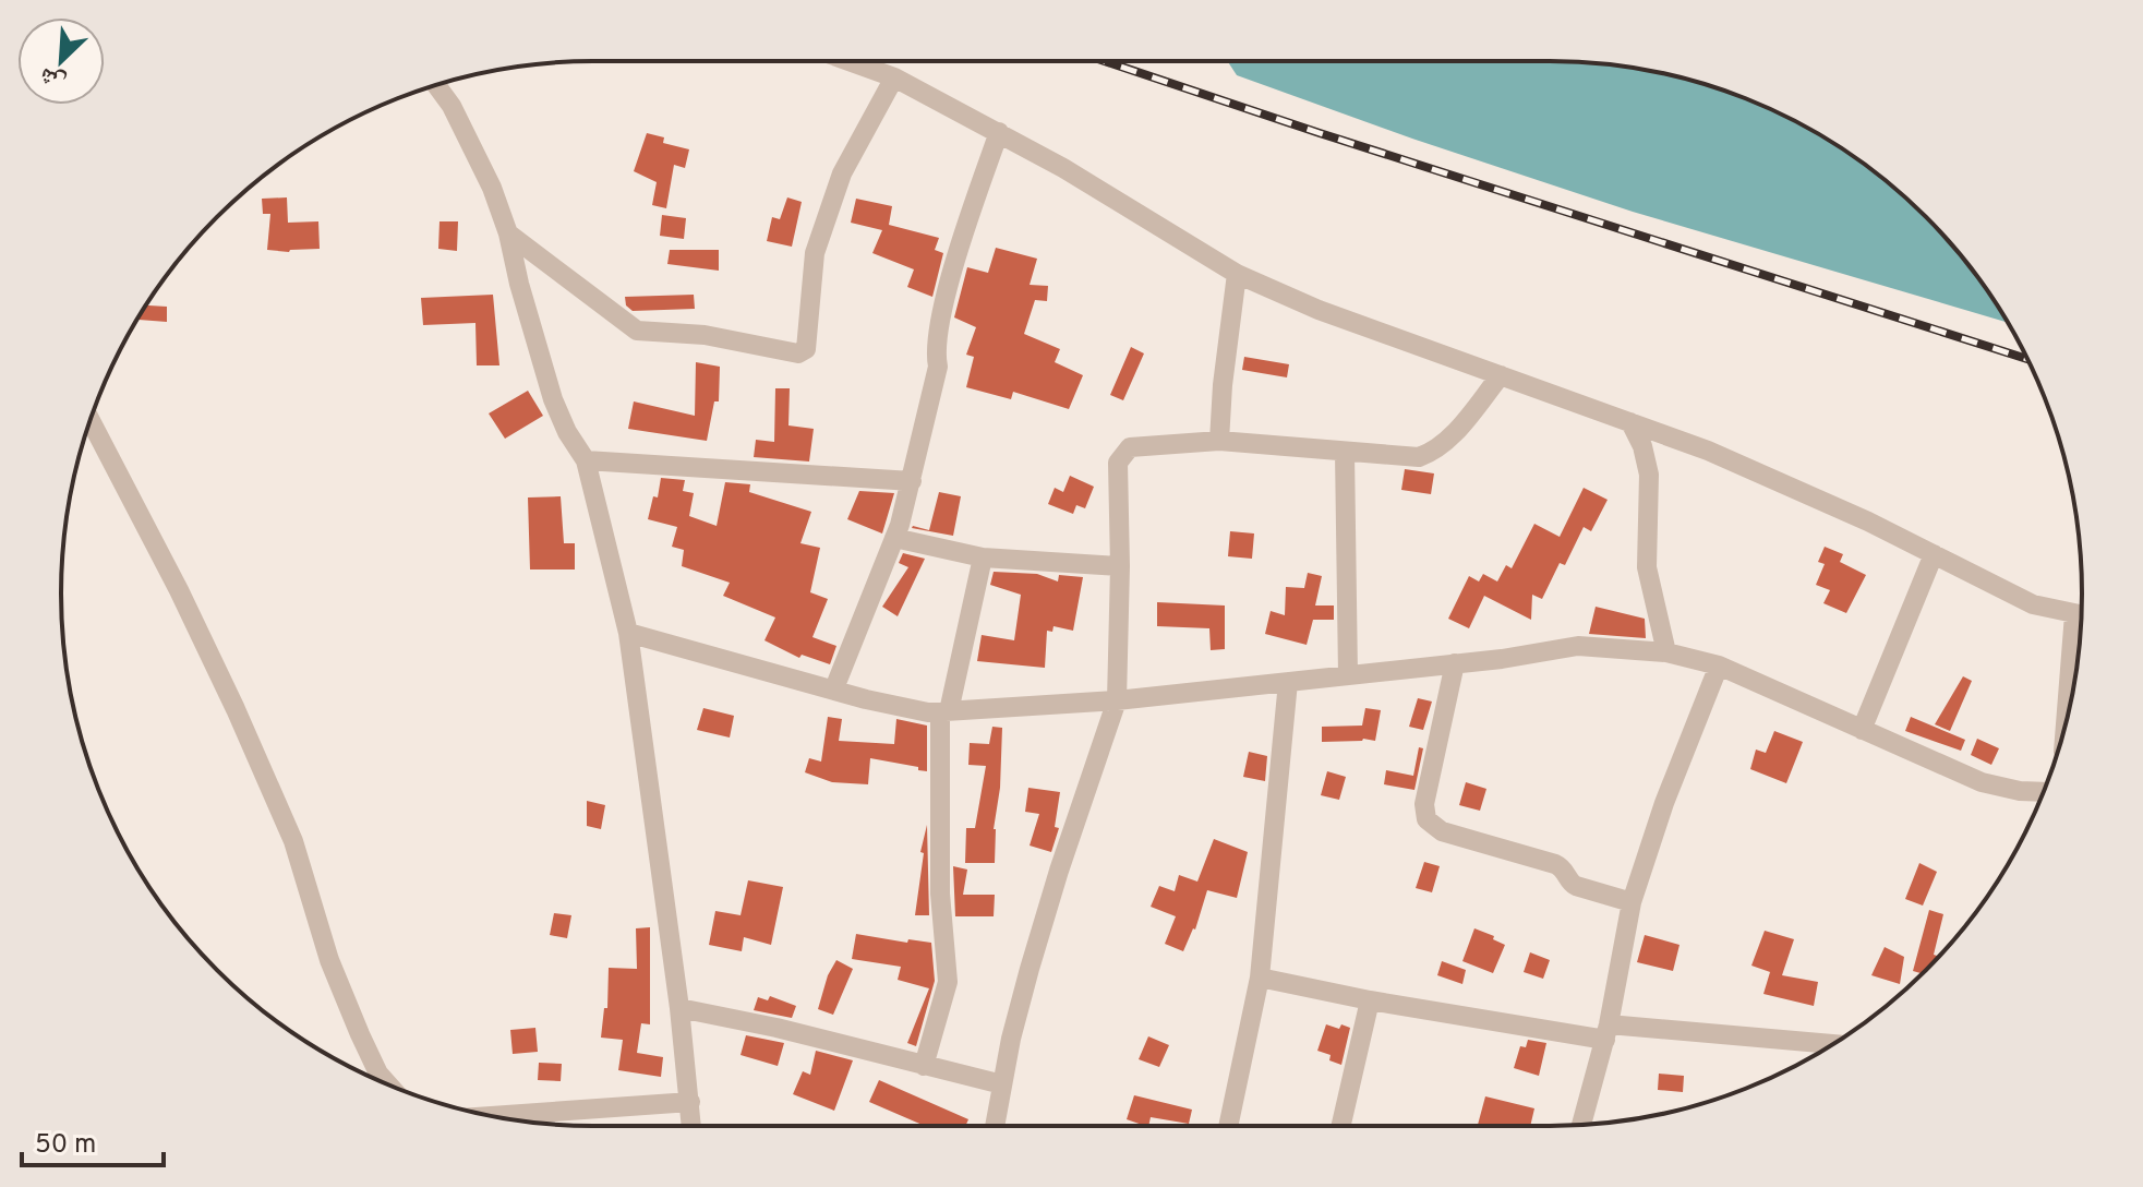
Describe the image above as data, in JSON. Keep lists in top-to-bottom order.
{
  "scale_bar": "50 m",
  "north": "bottom left"
}
